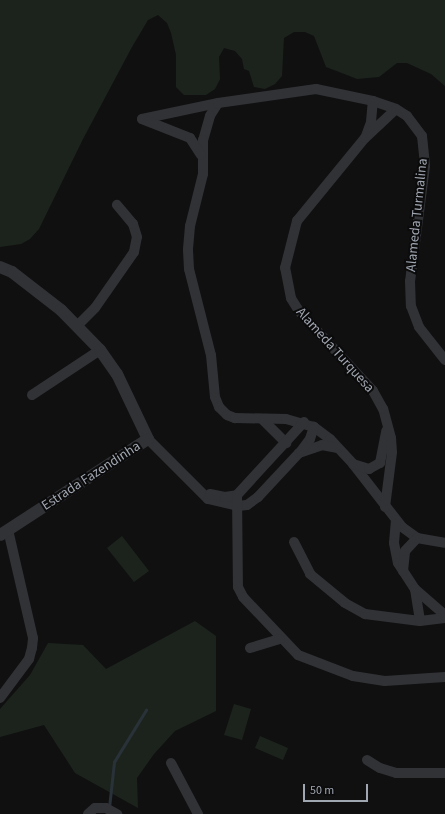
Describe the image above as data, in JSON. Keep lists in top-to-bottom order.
{
  "streets": {
    "street": ["Alameda Turmalina", "Alameda Turquesa", "Estrada Fazendinha"]
  },
  "crossings": [
    ["Alameda Turmalina", "Alameda Turquesa"]
  ],
  "scale_bar": "50 m"
}
